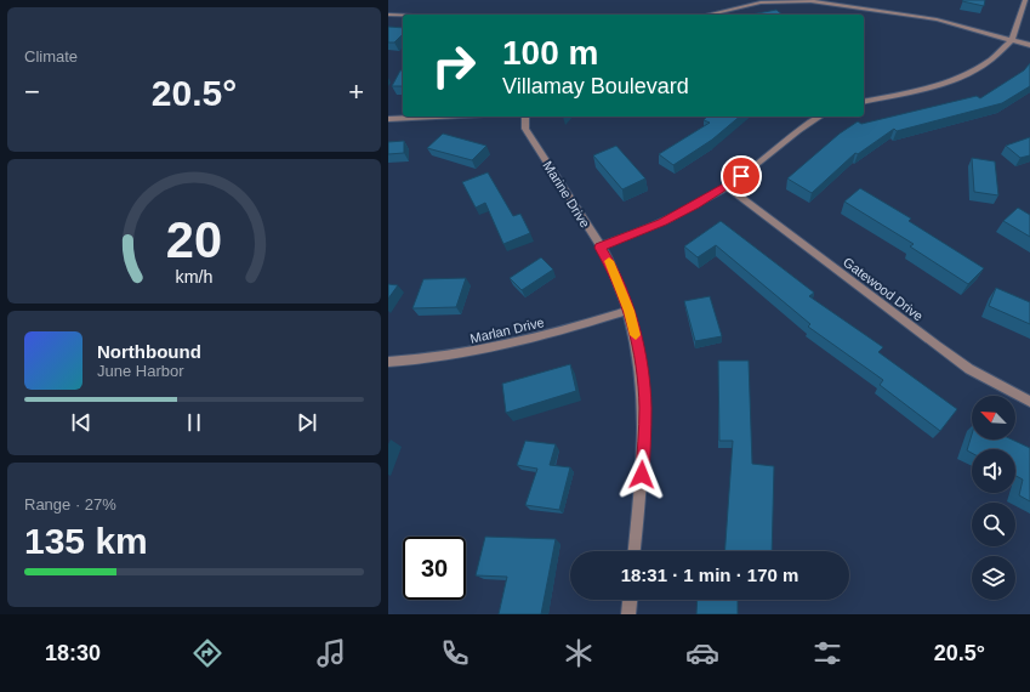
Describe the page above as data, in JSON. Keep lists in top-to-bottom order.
{
  "streets": {
    "street": ["Marine Drive", "Gatewood Drive", "Marlan Drive"]
  },
  "crossings": [
    ["Marine Drive", "Marlan Drive"]
  ],
  "north": "top left",
  "page": {
    "tile": [
      "Climate",
      ["Range · 27%", "135 km"]
    ],
    "turn": ["100 m", "Villamay Boulevard"],
    "heat": ["−", "20.5°", "+"],
    "song": ["Northbound", "June Harbor"],
    "limit": "30",
    "trip": "18:31 · 1 min · 170 m",
    "tabs": ["18:30", "20.5°"],
    "gauge": ["20", "km/h"]
  }
}
